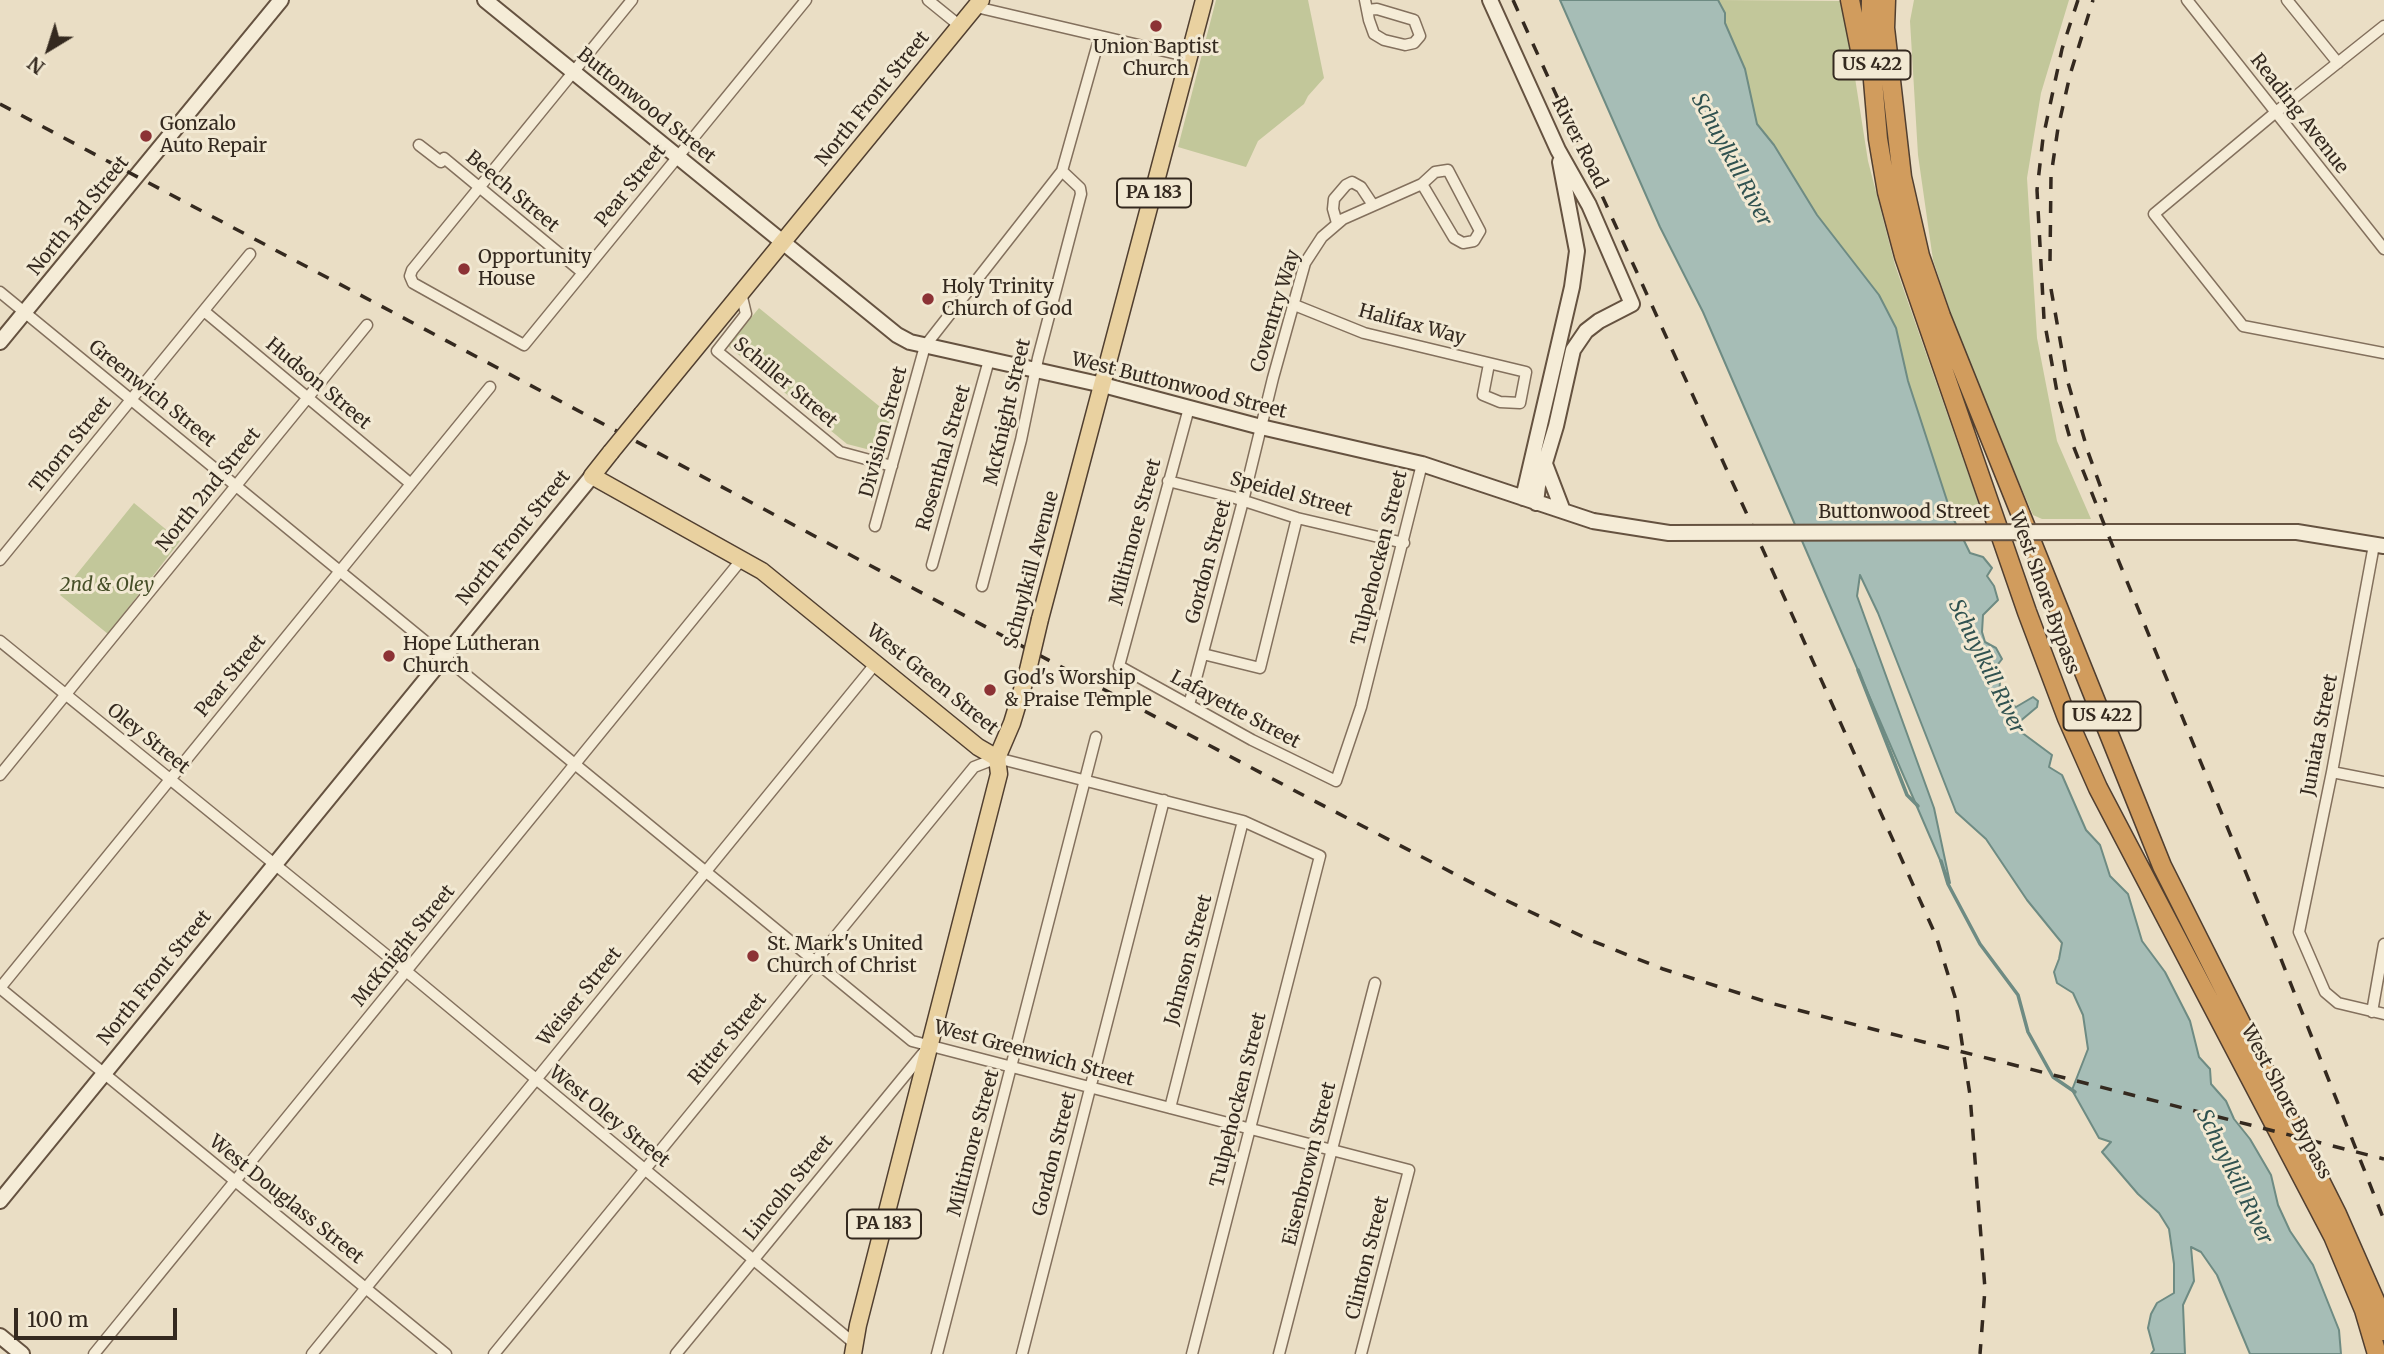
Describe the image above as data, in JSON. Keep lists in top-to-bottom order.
{
  "streets": {
    "highway": ["US 422", "West Shore Bypass"],
    "main road": [
      "North Front Street",
      "PA 183",
      "Schuylkill Avenue",
      "West Green Street"
    ],
    "street": [
      "Buttonwood Street",
      "Reading Avenue",
      "River Road",
      "Pear Street",
      "Beech Street",
      "North 3rd Street",
      "Coventry Way",
      "Halifax Way",
      "Schiller Street",
      "Hudson Street",
      "West Buttonwood Street",
      "Greenwich Street",
      "McKnight Street",
      "Division Street",
      "Thorn Street",
      "Rosenthal Street",
      "North 2nd Street",
      "Speidel Street",
      "Miltimore Street",
      "Tulpehocken Street",
      "Gordon Street",
      "Lafayette Street",
      "Juniata Street",
      "Oley Street",
      "Johnson Street",
      "Weiser Street",
      "Ritter Street",
      "West Greenwich Street",
      "West Oley Street",
      "Eisenbrown Street",
      "Lincoln Street",
      "West Douglass Street",
      "Clinton Street"
    ]
  },
  "crossings": [
    ["North Front Street", "Buttonwood Street"],
    ["North Front Street", "Schiller Street"],
    ["North Front Street", "West Buttonwood Street"],
    ["North Front Street", "Greenwich Street"],
    ["North Front Street", "West Green Street"],
    ["North Front Street", "Oley Street"],
    ["North Front Street", "West Greenwich Street"],
    ["North Front Street", "West Oley Street"],
    ["North Front Street", "West Douglass Street"],
    ["Buttonwood Street", "Pear Street"],
    ["Buttonwood Street", "West Buttonwood Street"],
    ["Buttonwood Street", "Juniata Street"],
    ["Pear Street", "Beech Street"],
    ["Pear Street", "Hudson Street"],
    ["Pear Street", "Greenwich Street"],
    ["Pear Street", "Oley Street"],
    ["Pear Street", "West Douglass Street"],
    ["North 3rd Street", "Greenwich Street"],
    ["Coventry Way", "Halifax Way"],
    ["Coventry Way", "West Buttonwood Street"],
    ["Coventry Way", "Gordon Street"],
    ["Schiller Street", "Division Street"],
    ["Hudson Street", "Thorn Street"],
    ["Hudson Street", "North 2nd Street"],
    ["West Buttonwood Street", "McKnight Street"],
    ["West Buttonwood Street", "Division Street"],
    ["West Buttonwood Street", "Rosenthal Street"],
    ["West Buttonwood Street", "Miltimore Street"],
    ["West Buttonwood Street", "Tulpehocken Street"],
    ["West Buttonwood Street", "Gordon Street"],
    ["West Buttonwood Street", "Schuylkill Avenue"],
    ["Greenwich Street", "Thorn Street"],
    ["Greenwich Street", "North 2nd Street"],
    ["Greenwich Street", "West Greenwich Street"],
    ["McKnight Street", "West Green Street"],
    ["McKnight Street", "West Greenwich Street"],
    ["McKnight Street", "West Oley Street"],
    ["McKnight Street", "West Douglass Street"],
    ["North 2nd Street", "Oley Street"],
    ["Speidel Street", "Miltimore Street"],
    ["Speidel Street", "Tulpehocken Street"],
    ["Speidel Street", "Gordon Street"],
    ["Miltimore Street", "West Green Street"],
    ["Miltimore Street", "Lafayette Street"],
    ["Miltimore Street", "West Greenwich Street"],
    ["Tulpehocken Street", "West Green Street"],
    ["Tulpehocken Street", "Lafayette Street"],
    ["Tulpehocken Street", "West Greenwich Street"],
    ["Gordon Street", "West Green Street"],
    ["Gordon Street", "Lafayette Street"],
    ["Gordon Street", "West Greenwich Street"],
    ["Schuylkill Avenue", "West Green Street"],
    ["Schuylkill Avenue", "Ritter Street"],
    ["Schuylkill Avenue", "West Greenwich Street"],
    ["Schuylkill Avenue", "West Oley Street"],
    ["Schuylkill Avenue", "Lincoln Street"],
    ["West Green Street", "Johnson Street"],
    ["West Green Street", "Weiser Street"],
    ["West Green Street", "Ritter Street"],
    ["Oley Street", "West Oley Street"],
    ["Johnson Street", "West Greenwich Street"],
    ["Weiser Street", "West Greenwich Street"],
    ["Weiser Street", "West Oley Street"],
    ["Weiser Street", "West Douglass Street"],
    ["Ritter Street", "West Greenwich Street"],
    ["Ritter Street", "West Oley Street"],
    ["West Greenwich Street", "Eisenbrown Street"],
    ["West Greenwich Street", "Lincoln Street"],
    ["West Greenwich Street", "Clinton Street"],
    ["West Oley Street", "Lincoln Street"]
  ],
  "water": ["Schuylkill River"],
  "parks": ["2nd & Oley"],
  "places": [
    "Union Baptist Church",
    "Gonzalo Auto Repair",
    "Opportunity House",
    "Holy Trinity Church of God",
    "Hope Lutheran Church",
    "God's Worship & Praise Temple",
    "St. Mark's United Church of Christ"
  ],
  "scale_bar": "100 m",
  "north": "bottom left"
}
